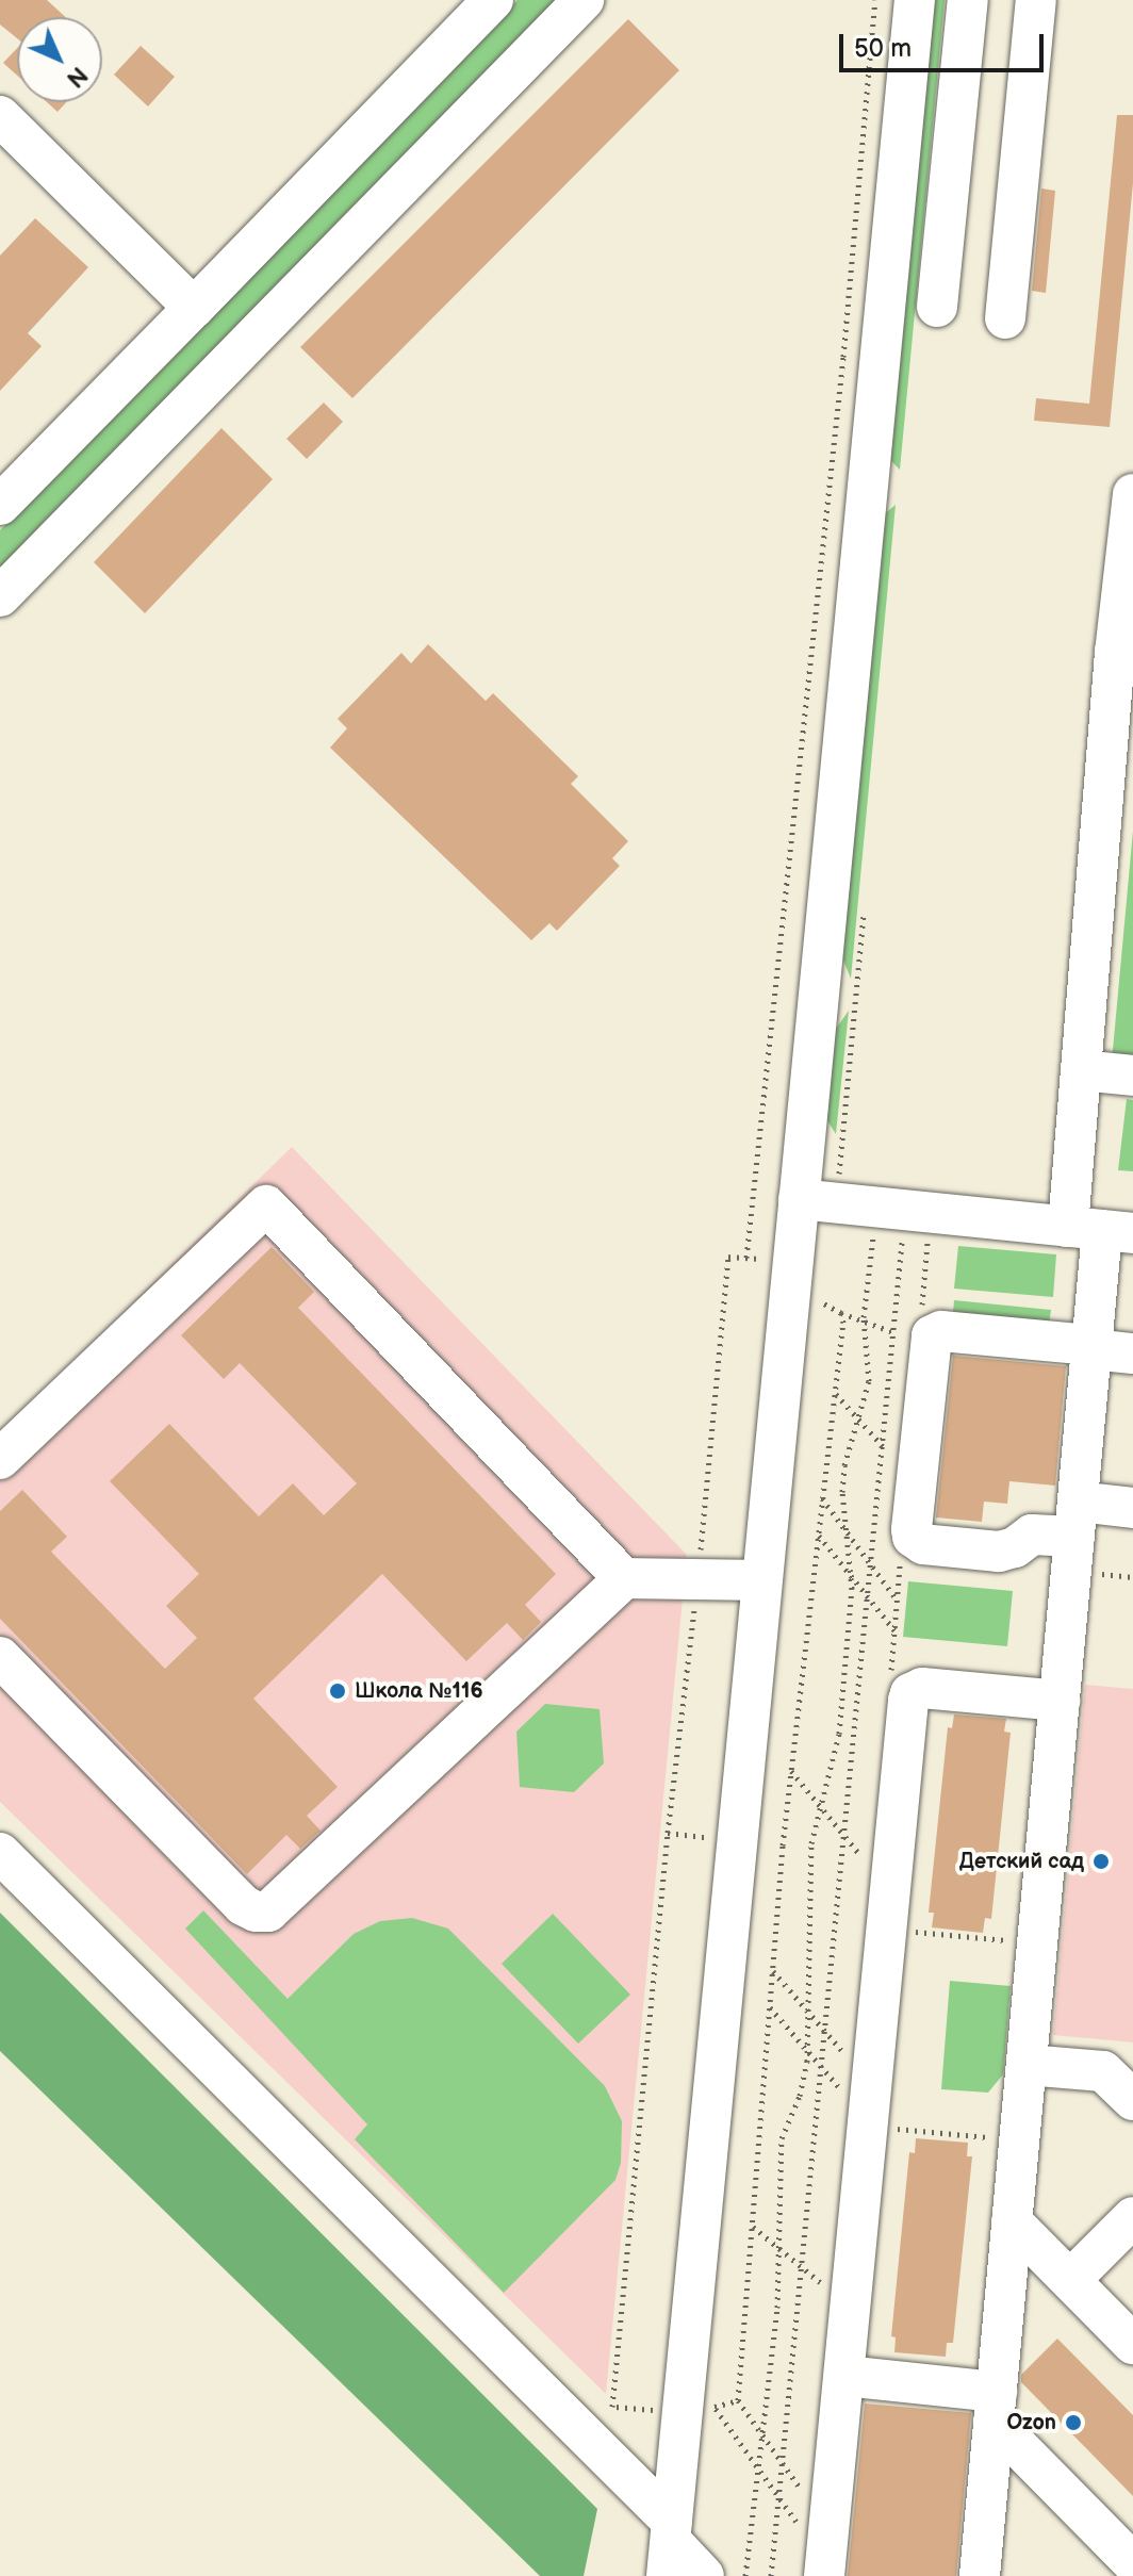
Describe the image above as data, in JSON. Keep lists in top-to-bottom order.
{
  "places": ["Школа №116", "Детский сад", "Ozon"],
  "scale_bar": "50 m",
  "north": "bottom right"
}
